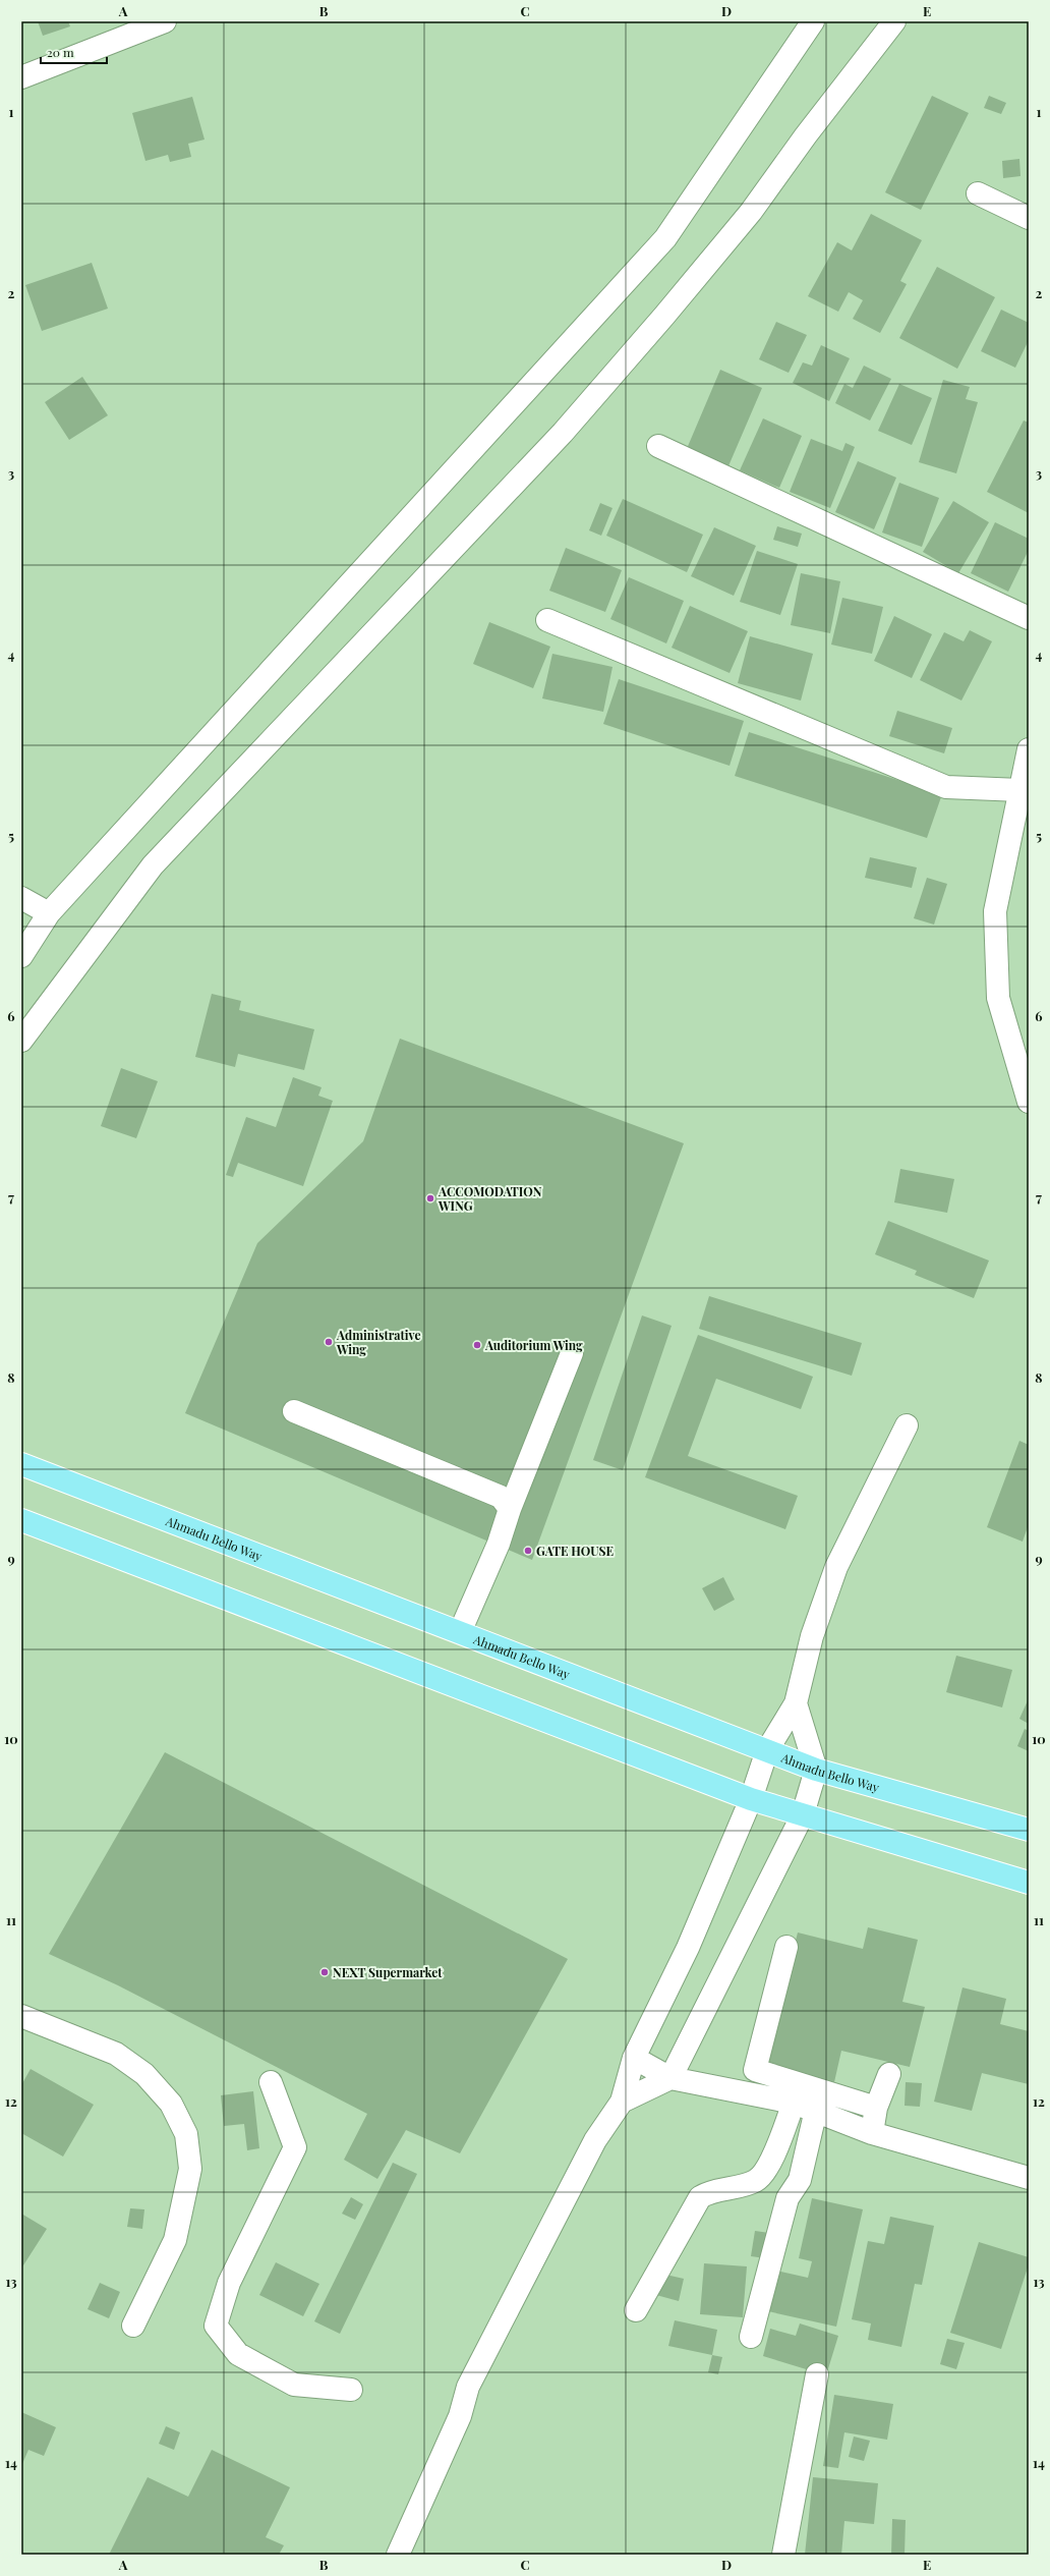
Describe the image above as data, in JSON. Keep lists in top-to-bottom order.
{
  "streets": {
    "main road": ["Ahmadu Bello Way"]
  },
  "places": [
    "ACCOMODATION WING",
    "Administrative Wing",
    "Auditorium Wing",
    "GATE HOUSE",
    "NEXT Supermarket"
  ],
  "scale_bar": "20 m",
  "grid": {
    "columns": [
      "A",
      "B",
      "C",
      "D",
      "E"
    ],
    "rows": [
      "1",
      "2",
      "3",
      "4",
      "5",
      "6",
      "7",
      "8",
      "9",
      "10",
      "11",
      "12",
      "13",
      "14"
    ]
  }
}
